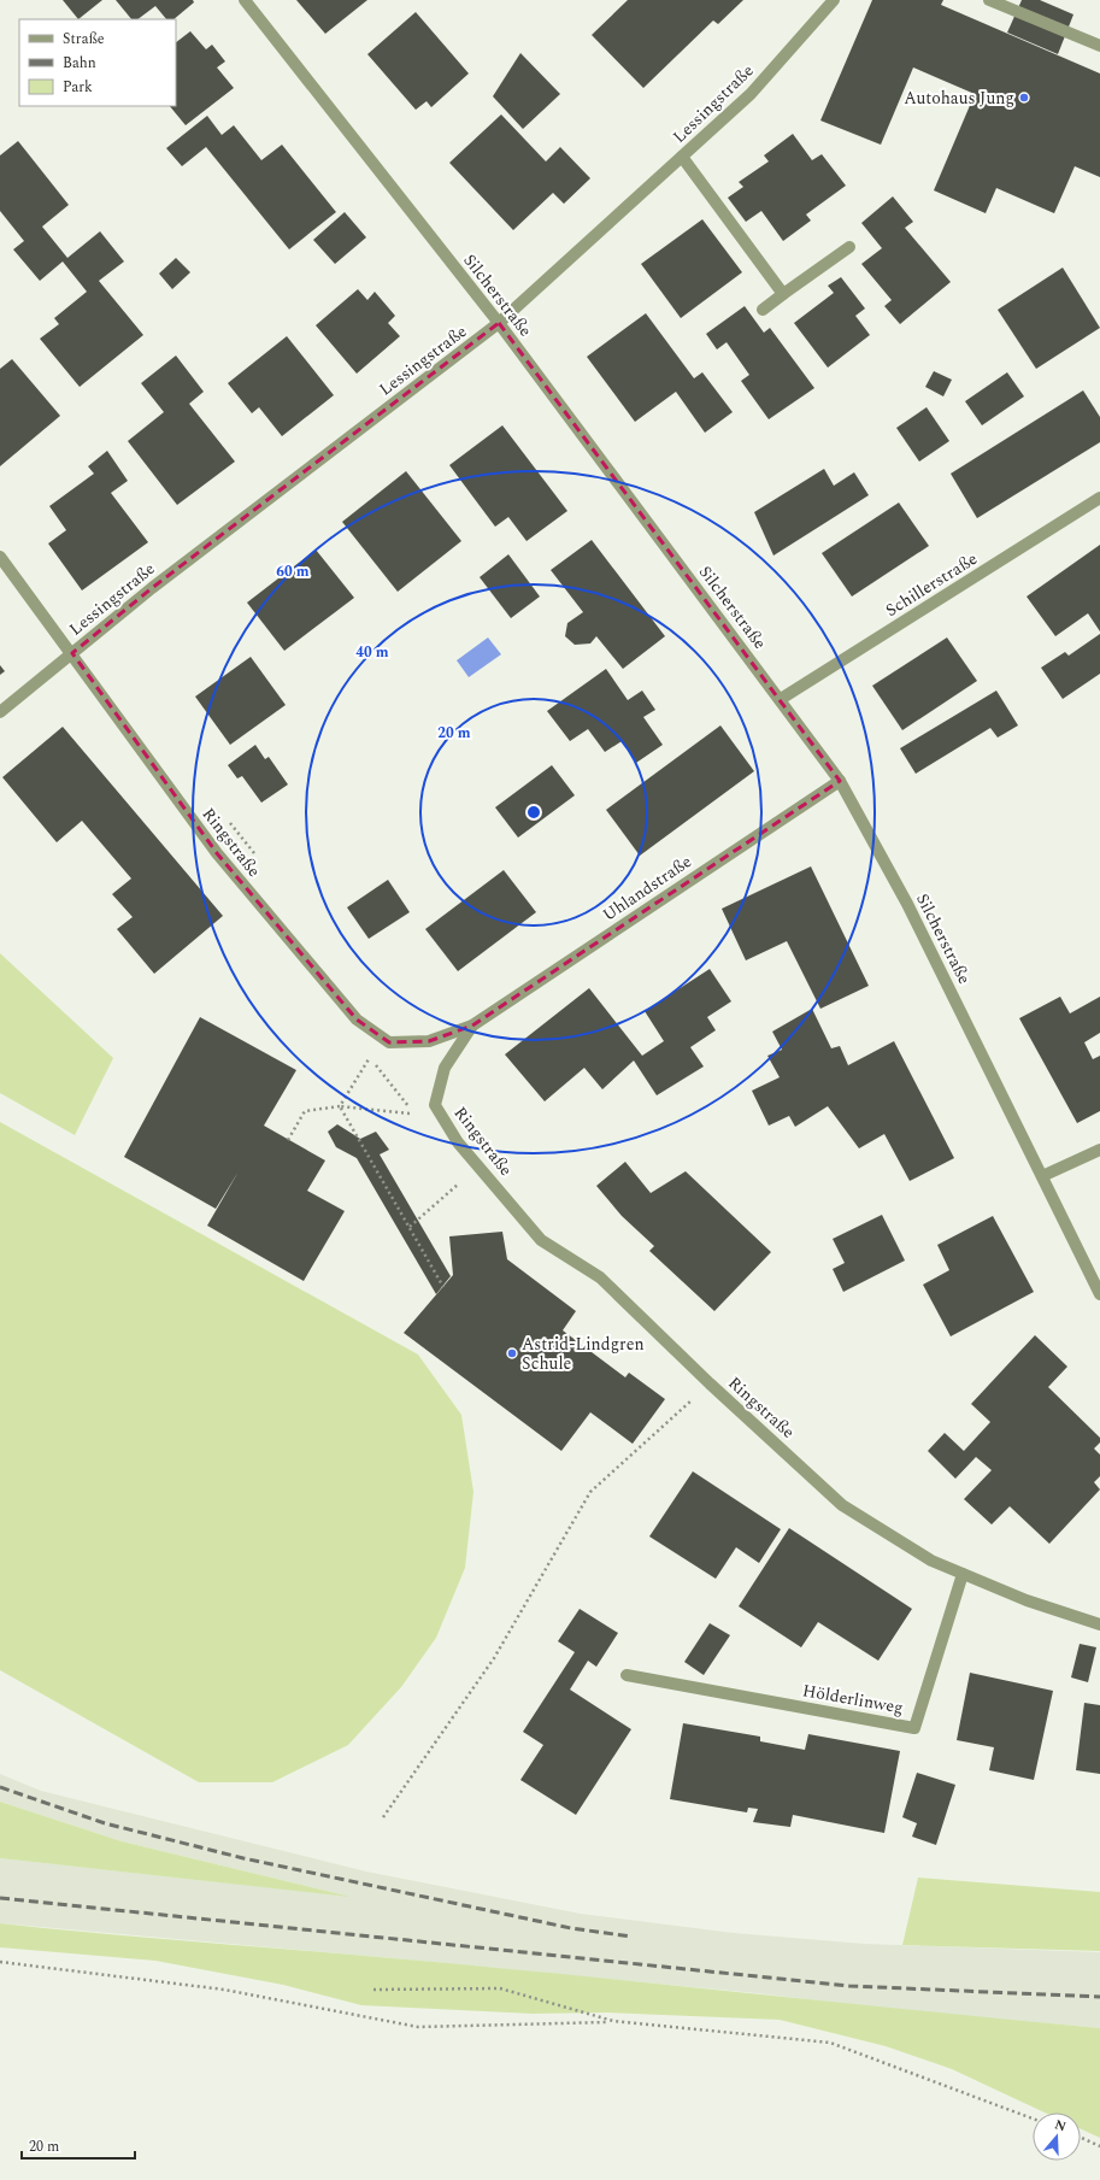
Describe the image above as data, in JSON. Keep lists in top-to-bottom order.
{
  "streets": {
    "street": [
      "Lessingstraße",
      "Silcherstraße",
      "Schillerstraße",
      "Ringstraße",
      "Uhlandstraße",
      "Hölderlinweg"
    ]
  },
  "crossings": [
    ["Lessingstraße", "Silcherstraße"],
    ["Lessingstraße", "Ringstraße"],
    ["Silcherstraße", "Schillerstraße"],
    ["Silcherstraße", "Uhlandstraße"],
    ["Ringstraße", "Uhlandstraße"],
    ["Ringstraße", "Hölderlinweg"]
  ],
  "places": ["Autohaus Jung", "Astrid-Lindgren Schule"],
  "legend": ["Straße", "Bahn", "Park"],
  "scale_bar": "20 m",
  "north": "top",
  "rings": ["60 m", "40 m", "20 m"]
}
